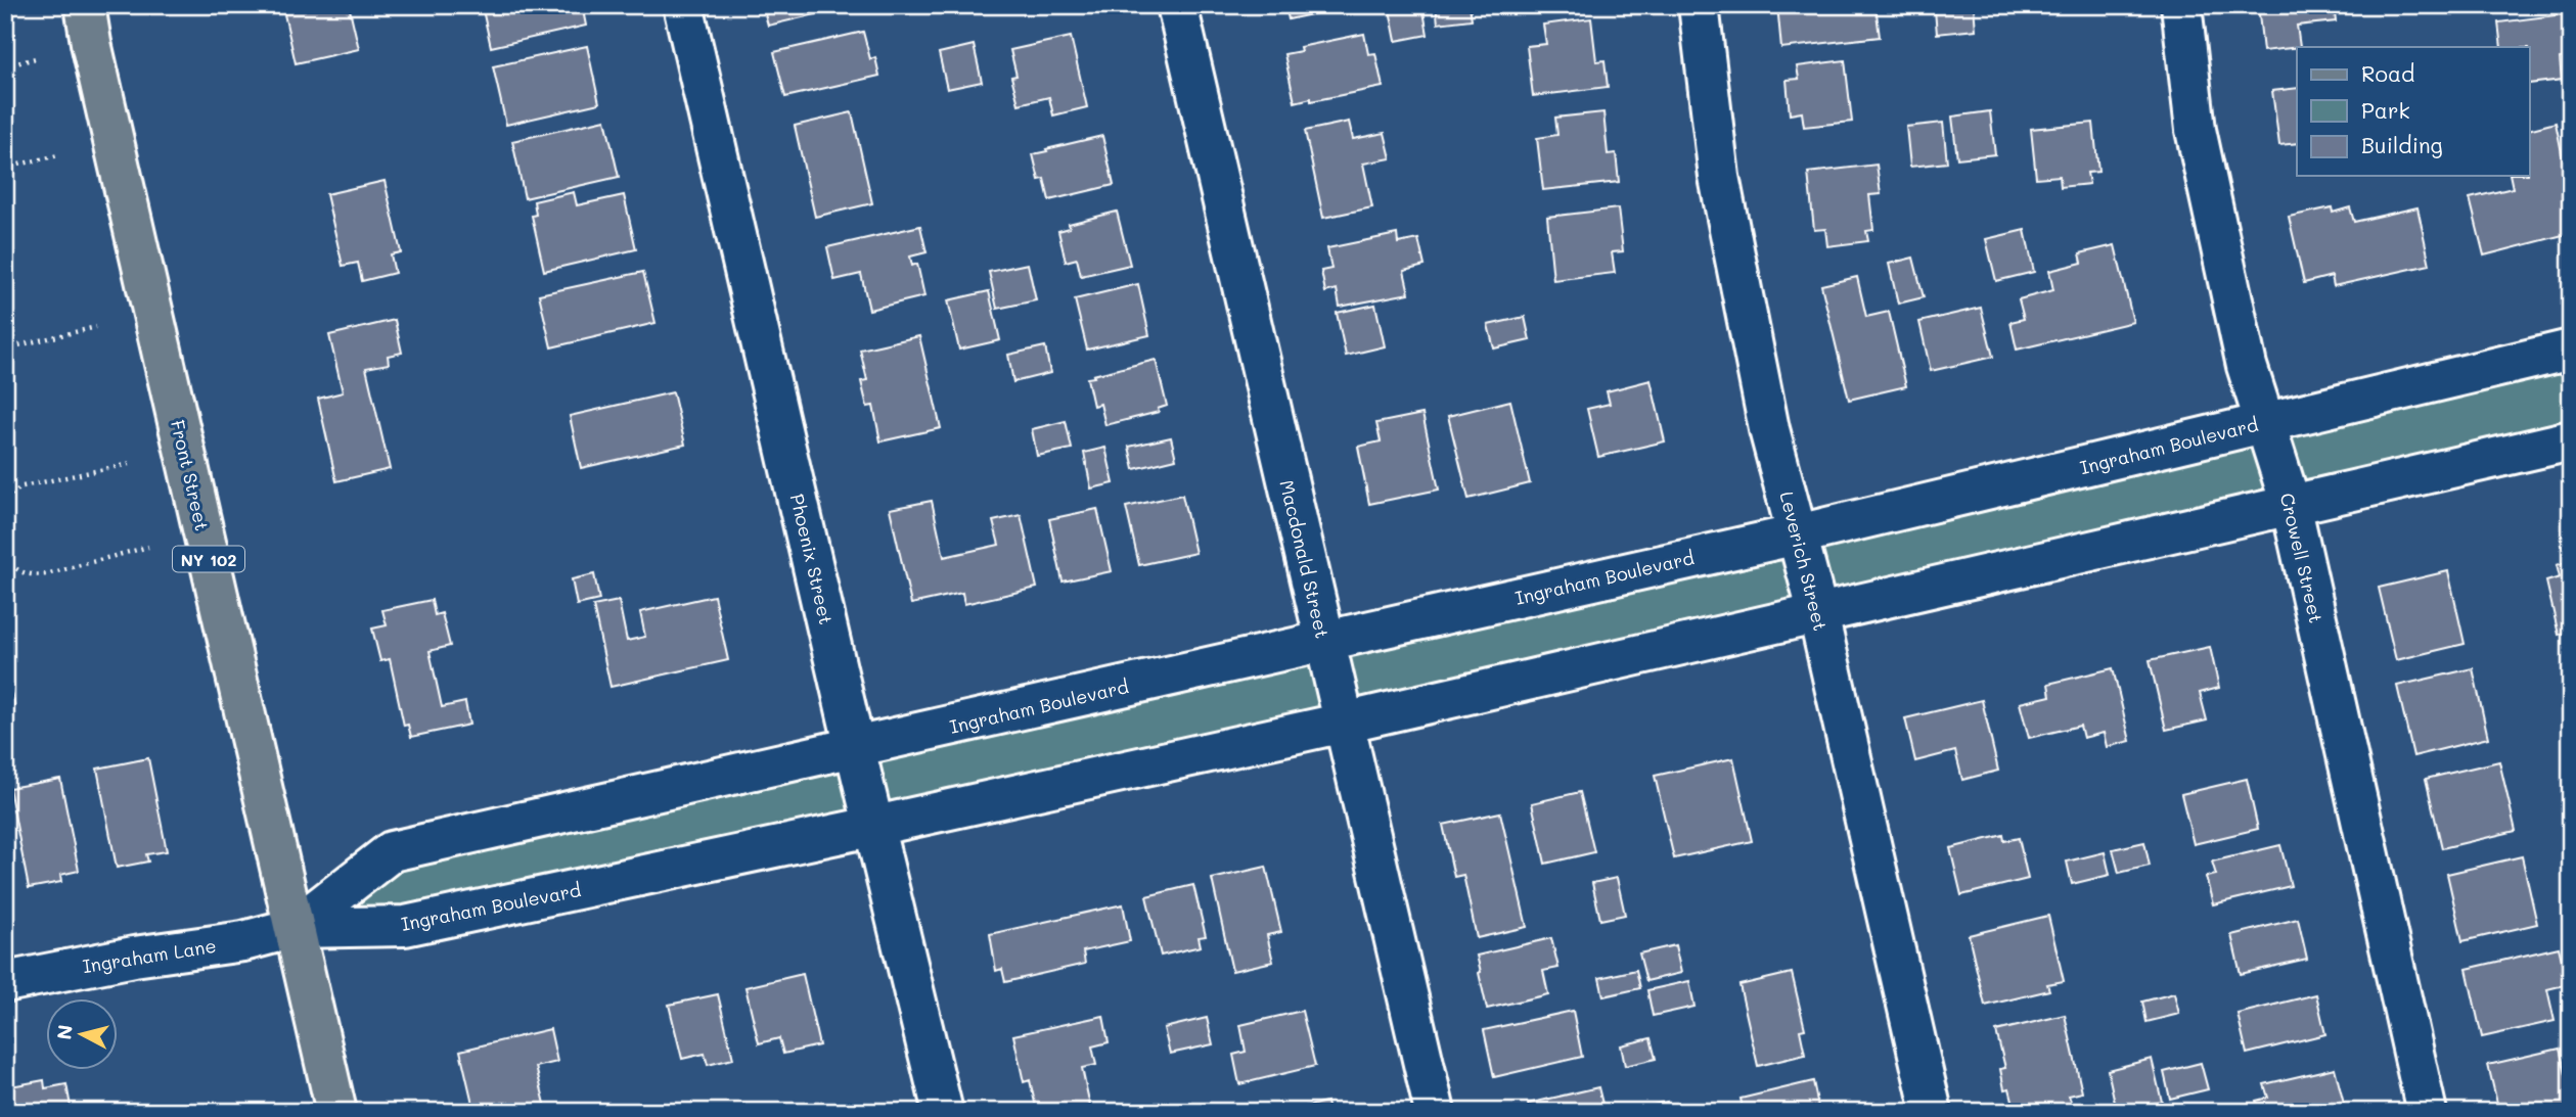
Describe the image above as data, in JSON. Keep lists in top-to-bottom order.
{
  "streets": {
    "main road": ["Front Street", "NY 102"],
    "street": [
      "Ingraham Boulevard",
      "Crowell Street",
      "Phoenix Street",
      "Macdonald Street",
      "Leverich Street",
      "Ingraham Lane"
    ]
  },
  "crossings": [
    ["Ingraham Boulevard", "Front Street"],
    ["Ingraham Boulevard", "Crowell Street"],
    ["Ingraham Boulevard", "Phoenix Street"],
    ["Ingraham Boulevard", "Macdonald Street"],
    ["Ingraham Boulevard", "Leverich Street"],
    ["Ingraham Boulevard", "Ingraham Lane"],
    ["Front Street", "Ingraham Lane"]
  ],
  "legend": ["Road", "Park", "Building"],
  "north": "left"
}
